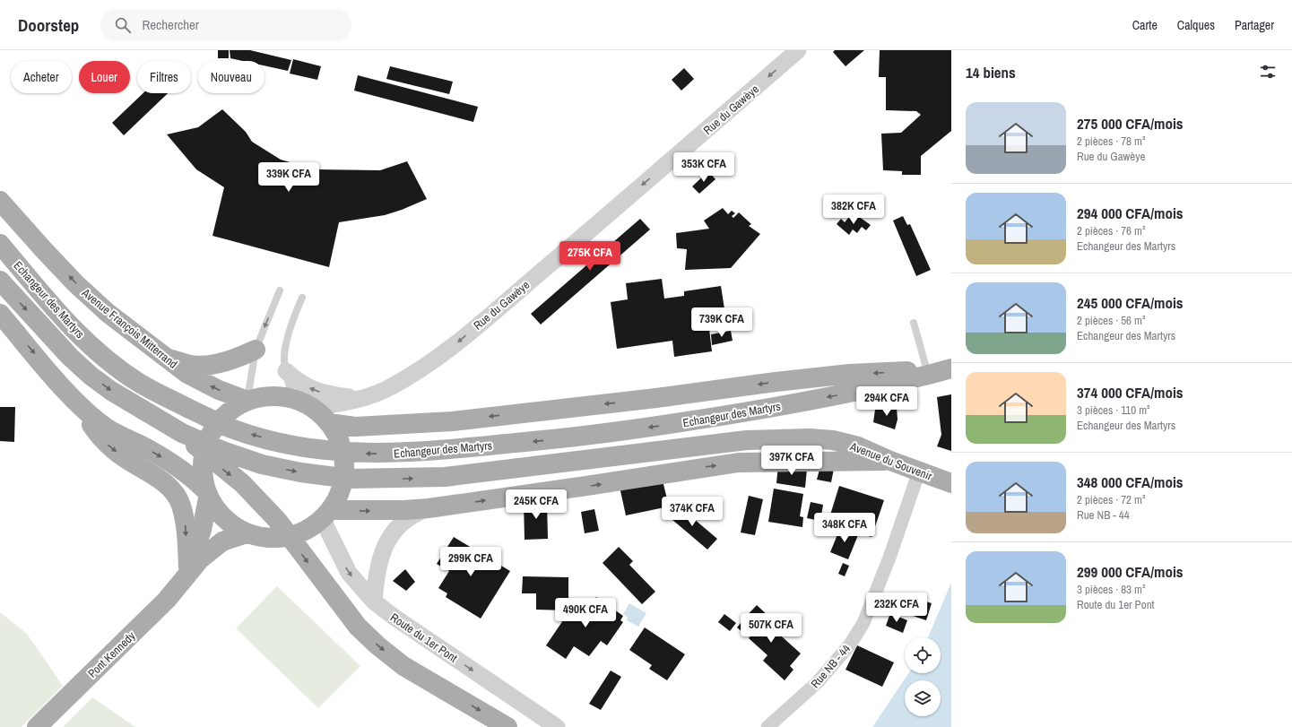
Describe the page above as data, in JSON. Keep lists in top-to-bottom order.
{
  "streets": {
    "main road": [
      "Echangeur des Martyrs",
      "Avenue François Mitterrand",
      "Avenue du Souvenir",
      "Pont Kennedy"
    ],
    "street": ["Rue du Gawèye", "Route du 1er Pont", "Rue NB - 44"]
  },
  "crossings": [
    ["Echangeur des Martyrs", "Avenue du Souvenir"],
    ["Avenue du Souvenir", "Rue NB - 44"]
  ],
  "one_way": ["Rue du Gawèye", "Route du 1er Pont"],
  "page": {
    "header": "Doorstep",
    "search": "Rechercher",
    "nav": ["Carte", "Calques", "Partager"],
    "heading": "14 biens",
    "chip": [
      "Acheter",
      "Louer",
      "Filtres",
      "Nouveau"
    ],
    "list": [
      {
        "name": "275 000 CFA/mois",
        "note": "2 pièces · 78 m² · Rue du Gawèye"
      },
      {
        "name": "294 000 CFA/mois",
        "note": "2 pièces · 76 m² · Echangeur des Martyrs"
      },
      {
        "name": "245 000 CFA/mois",
        "note": "2 pièces · 56 m² · Echangeur des Martyrs"
      },
      {
        "name": "374 000 CFA/mois",
        "note": "3 pièces · 110 m² · Echangeur des Martyrs"
      },
      {
        "name": "348 000 CFA/mois",
        "note": "2 pièces · 72 m² · Rue NB - 44"
      },
      {
        "name": "299 000 CFA/mois",
        "note": "3 pièces · 83 m² · Route du 1er Pont"
      }
    ],
    "price": [
      "353K CFA",
      "339K CFA",
      "382K CFA",
      "275K CFA",
      "739K CFA",
      "294K CFA",
      "397K CFA",
      "245K CFA",
      "374K CFA",
      "348K CFA",
      "299K CFA",
      "232K CFA",
      "490K CFA",
      "507K CFA"
    ]
  }
}
